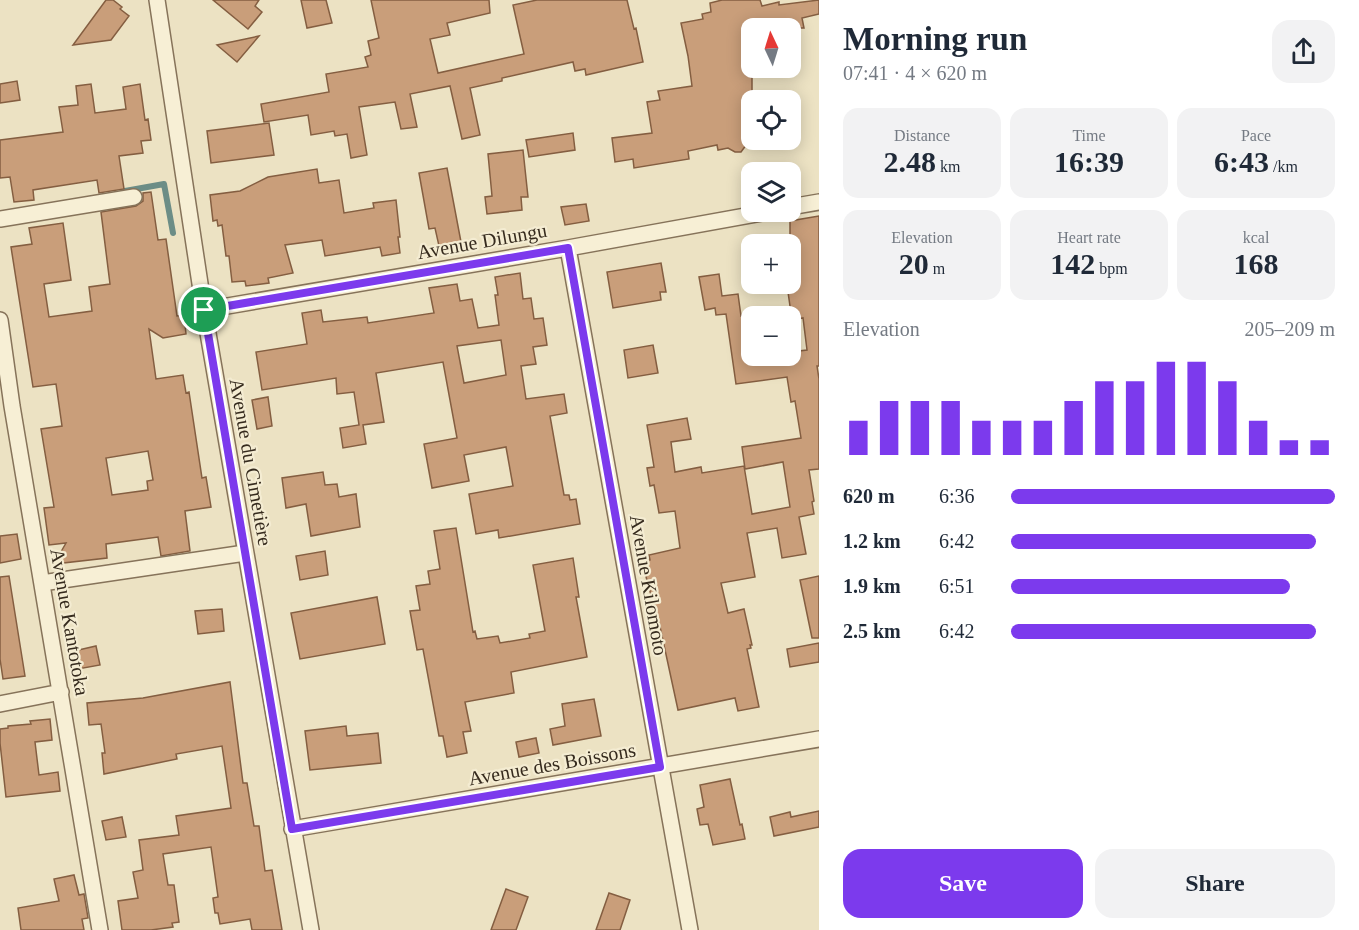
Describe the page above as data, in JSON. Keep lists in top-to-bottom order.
{
  "streets": {
    "street": [
      "Avenue Dilungu",
      "Avenue du Cimetière",
      "Avenue Kilomoto",
      "Avenue Kantotoka",
      "Avenue des Boissons"
    ]
  },
  "crossings": [
    ["Avenue Dilungu", "Avenue du Cimetière"],
    ["Avenue Dilungu", "Avenue Kilomoto"],
    ["Avenue du Cimetière", "Avenue des Boissons"],
    ["Avenue Kilomoto", "Avenue des Boissons"]
  ],
  "north": "top",
  "page": {
    "heading": ["Morning run", "07:41 · 4 × 620 m"],
    "map_buttons": ["+", "−"],
    "stats": [
      ["Distance", "2.48 km"],
      ["Time", "16:39"],
      ["Pace", "6:43 /km"],
      ["Elevation", "20 m"],
      ["Heart rate", "142 bpm"],
      ["kcal", "168"]
    ],
    "chart": ["Elevation", "205–209 m"],
    "list": [
      {
        "name": "620 m",
        "note": "6:36"
      },
      {
        "name": "1.2 km",
        "note": "6:42"
      },
      {
        "name": "1.9 km",
        "note": "6:51"
      },
      {
        "name": "2.5 km",
        "note": "6:42"
      }
    ],
    "buttons": ["Save", "Share"]
  }
}
